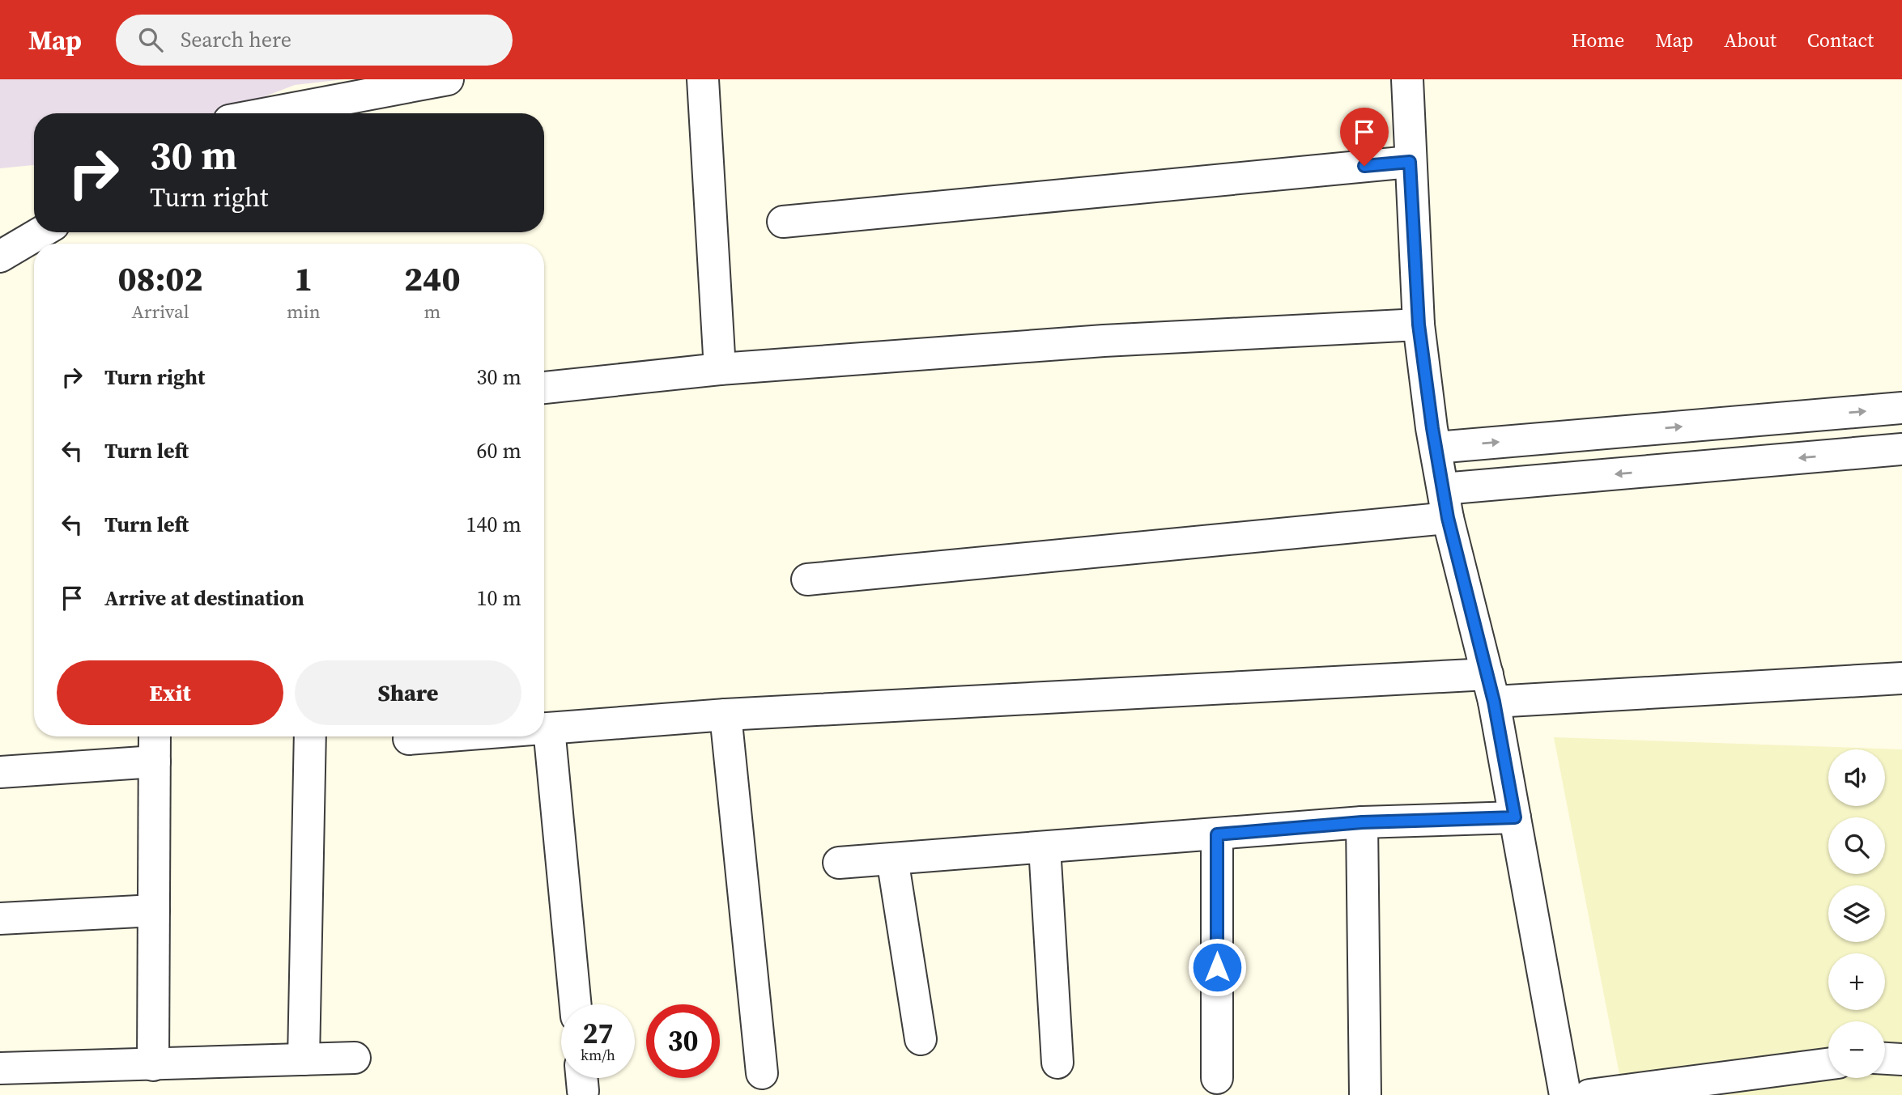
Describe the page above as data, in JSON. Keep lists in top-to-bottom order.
{
  "page": {
    "header": "Map",
    "search": "Search here",
    "nav": [
      "Home",
      "Map",
      "About",
      "Contact"
    ],
    "turn": ["30 m", "Turn right"],
    "eta": [
      "08:02",
      "Arrival",
      "1",
      "min",
      "240",
      "m"
    ],
    "list": [
      {
        "name": "Turn right",
        "value": "30 m"
      },
      {
        "name": "Turn left",
        "value": "60 m"
      },
      {
        "name": "Turn left",
        "value": "140 m"
      },
      {
        "name": "Arrive at destination",
        "value": "10 m"
      }
    ],
    "buttons": ["Exit", "Share"],
    "map_buttons": ["+", "−"],
    "speed": "27 km/h",
    "limit": "30"
  }
}
